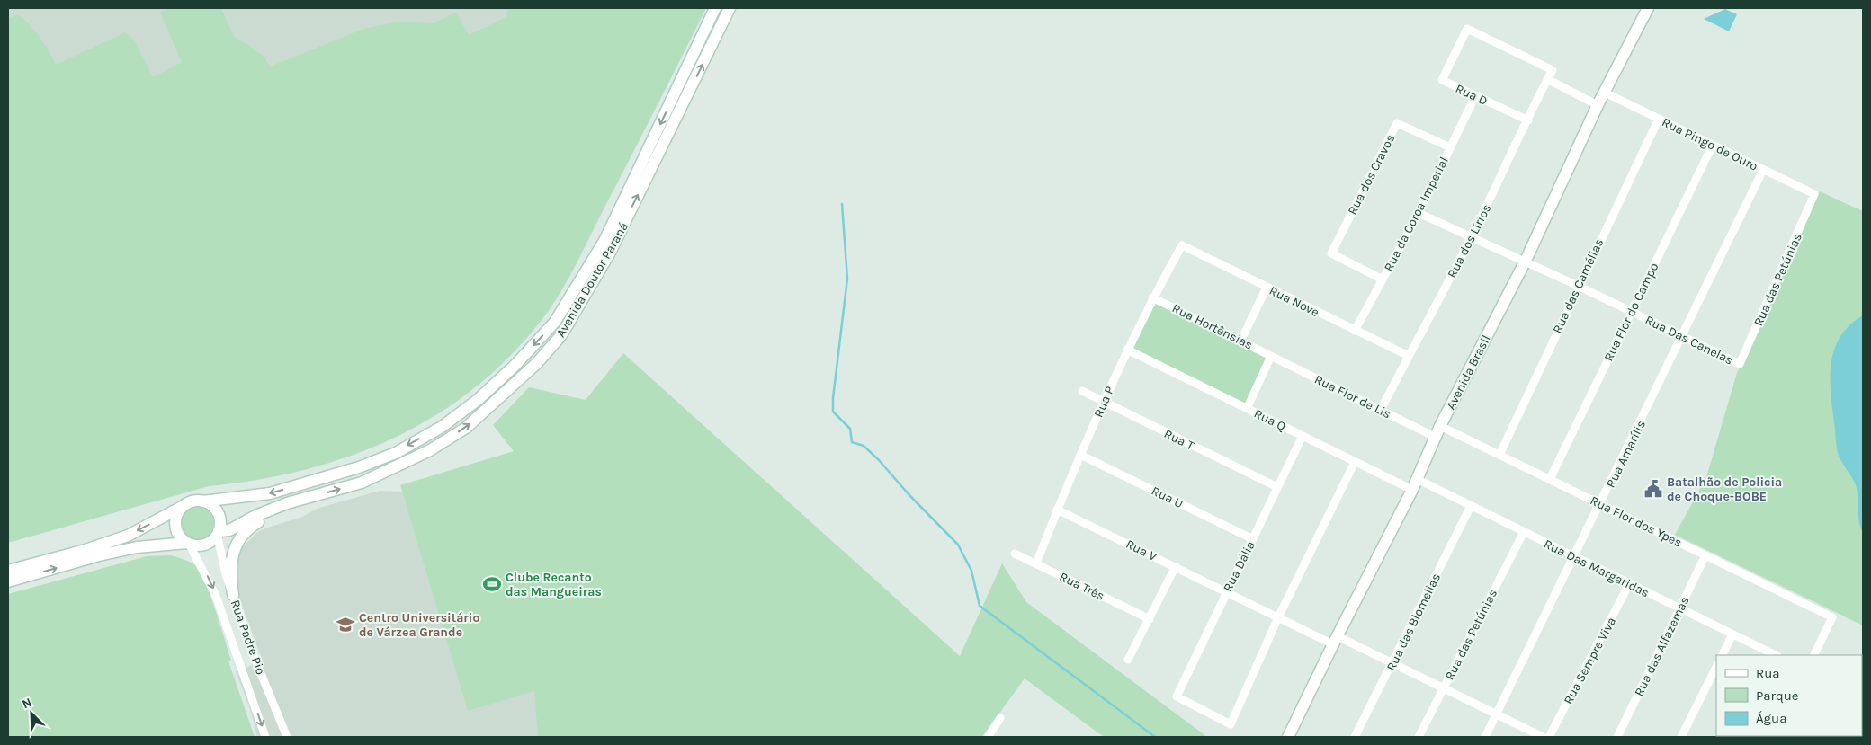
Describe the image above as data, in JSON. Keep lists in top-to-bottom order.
{
  "streets": {
    "main road": ["Avenida Doutor Paraná", "Avenida Brasil"],
    "street": [
      "Rua D",
      "Rua Pingo de Ouro",
      "Rua dos Cravos",
      "Rua da Coroa Imperial",
      "Rua dos Lírios",
      "Rua das Petúnias",
      "Rua das Camélias",
      "Rua Nove",
      "Rua Flor do Campo",
      "Rua Hortênsias",
      "Rua Das Canelas",
      "Rua Flor de Lis",
      "Rua P",
      "Rua Q",
      "Rua T",
      "Rua Amarílis",
      "Rua U",
      "Rua Flor dos Ypes",
      "Rua V",
      "Rua Dália",
      "Rua Das Margaridas",
      "Rua Três",
      "Rua das Blomelias",
      "Rua Padre Pio",
      "Rua das Alfazemas",
      "Rua Sempre Viva"
    ]
  },
  "crossings": [
    ["Rua D", "Rua da Coroa Imperial"],
    ["Rua D", "Rua dos Lírios"],
    ["Rua Pingo de Ouro", "Rua das Petúnias"],
    ["Rua Pingo de Ouro", "Rua das Camélias"],
    ["Rua Pingo de Ouro", "Rua Flor do Campo"],
    ["Rua Pingo de Ouro", "Avenida Brasil"],
    ["Rua Pingo de Ouro", "Rua Amarílis"],
    ["Rua dos Cravos", "Rua da Coroa Imperial"],
    ["Rua da Coroa Imperial", "Rua Nove"],
    ["Rua da Coroa Imperial", "Rua Das Canelas"],
    ["Rua dos Lírios", "Rua Nove"],
    ["Rua dos Lírios", "Rua Das Canelas"],
    ["Rua dos Lírios", "Rua Flor de Lis"],
    ["Avenida Doutor Paraná", "Rua Padre Pio"],
    ["Rua das Petúnias", "Rua Das Canelas"],
    ["Rua das Petúnias", "Rua V"],
    ["Rua das Petúnias", "Rua Das Margaridas"],
    ["Rua das Camélias", "Rua Das Canelas"],
    ["Rua das Camélias", "Rua Flor dos Ypes"],
    ["Rua Nove", "Rua P"],
    ["Rua Flor do Campo", "Rua Das Canelas"],
    ["Rua Flor do Campo", "Rua Flor dos Ypes"],
    ["Rua Hortênsias", "Rua Flor de Lis"],
    ["Rua Hortênsias", "Rua P"],
    ["Rua Das Canelas", "Avenida Brasil"],
    ["Rua Das Canelas", "Rua Amarílis"],
    ["Avenida Brasil", "Rua Flor de Lis"],
    ["Avenida Brasil", "Rua Q"],
    ["Avenida Brasil", "Rua Flor dos Ypes"],
    ["Avenida Brasil", "Rua V"],
    ["Avenida Brasil", "Rua Das Margaridas"],
    ["Rua Flor de Lis", "Rua Flor dos Ypes"],
    ["Rua P", "Rua Q"],
    ["Rua P", "Rua T"],
    ["Rua P", "Rua U"],
    ["Rua P", "Rua V"],
    ["Rua P", "Rua Três"],
    ["Rua Q", "Rua Dália"],
    ["Rua T", "Rua Dália"],
    ["Rua Amarílis", "Rua Flor dos Ypes"],
    ["Rua Amarílis", "Rua V"],
    ["Rua Amarílis", "Rua Das Margaridas"],
    ["Rua U", "Rua Dália"],
    ["Rua Flor dos Ypes", "Rua das Alfazemas"],
    ["Rua V", "Rua Dália"],
    ["Rua V", "Rua das Blomelias"],
    ["Rua Das Margaridas", "Rua das Blomelias"],
    ["Rua Das Margaridas", "Rua das Alfazemas"],
    ["Rua Das Margaridas", "Rua Sempre Viva"]
  ],
  "places": {
    "public building": ["Batalhão de Policia de Choque-BOBE"],
    "sports": ["Clube Recanto das Mangueiras"],
    "school or university": ["Centro Universitário de Várzea Grande"]
  },
  "legend": ["Rua", "Parque", "Água"],
  "north": "top left"
}
